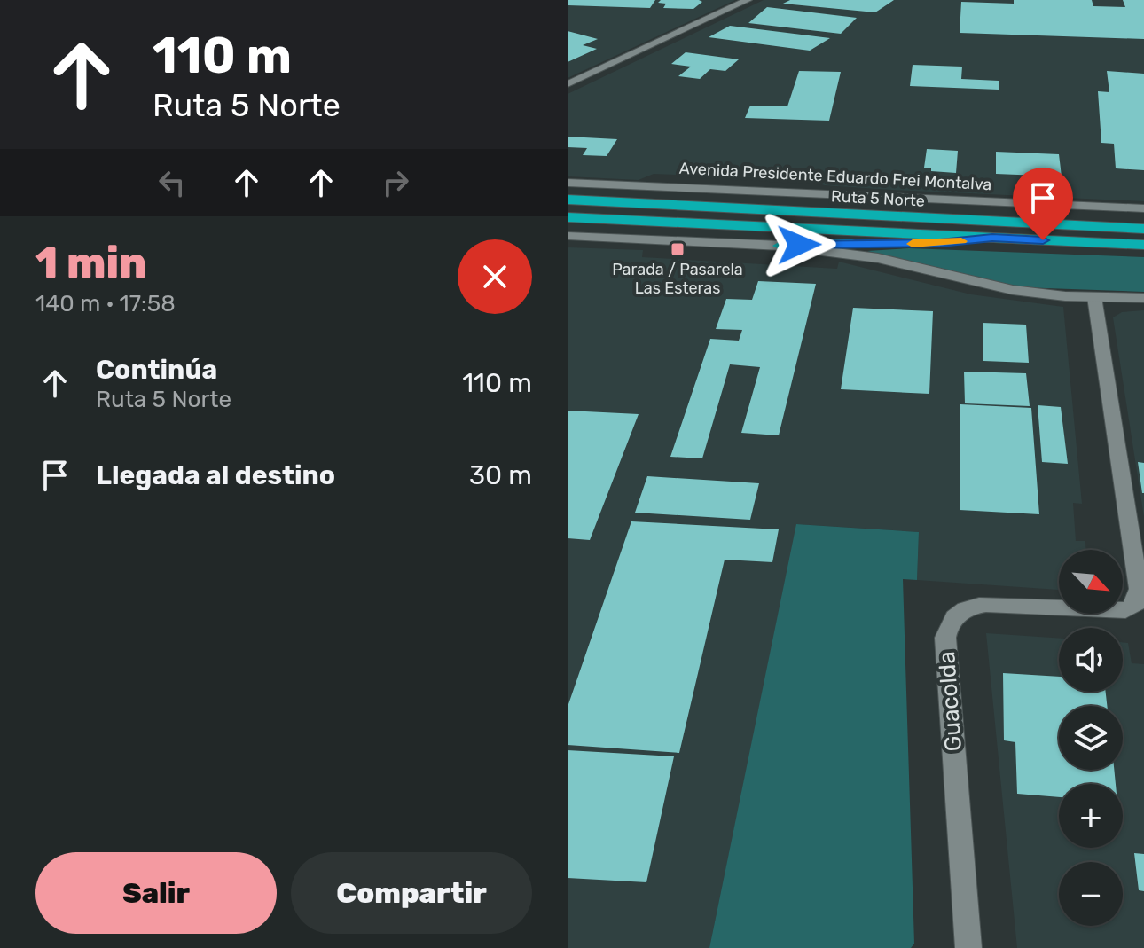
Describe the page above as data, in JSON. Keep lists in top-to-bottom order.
{
  "streets": {
    "highway": ["Ruta 5 Norte"],
    "main road": ["Avenida Presidente Eduardo Frei Montalva", "Guacolda"]
  },
  "places": {
    "transit": ["Parada / Pasarela Las Esteras"]
  },
  "north": "bottom right",
  "page": {
    "turn": ["110 m", "Ruta 5 Norte"],
    "heading": ["1 min", "140 m · 17:58"],
    "list": [
      {
        "name": "Continúa",
        "note": "Ruta 5 Norte",
        "value": "110 m"
      },
      {
        "name": "Llegada al destino",
        "value": "30 m"
      }
    ],
    "map_buttons": ["+", "−"],
    "buttons": ["Salir", "Compartir"]
  }
}
